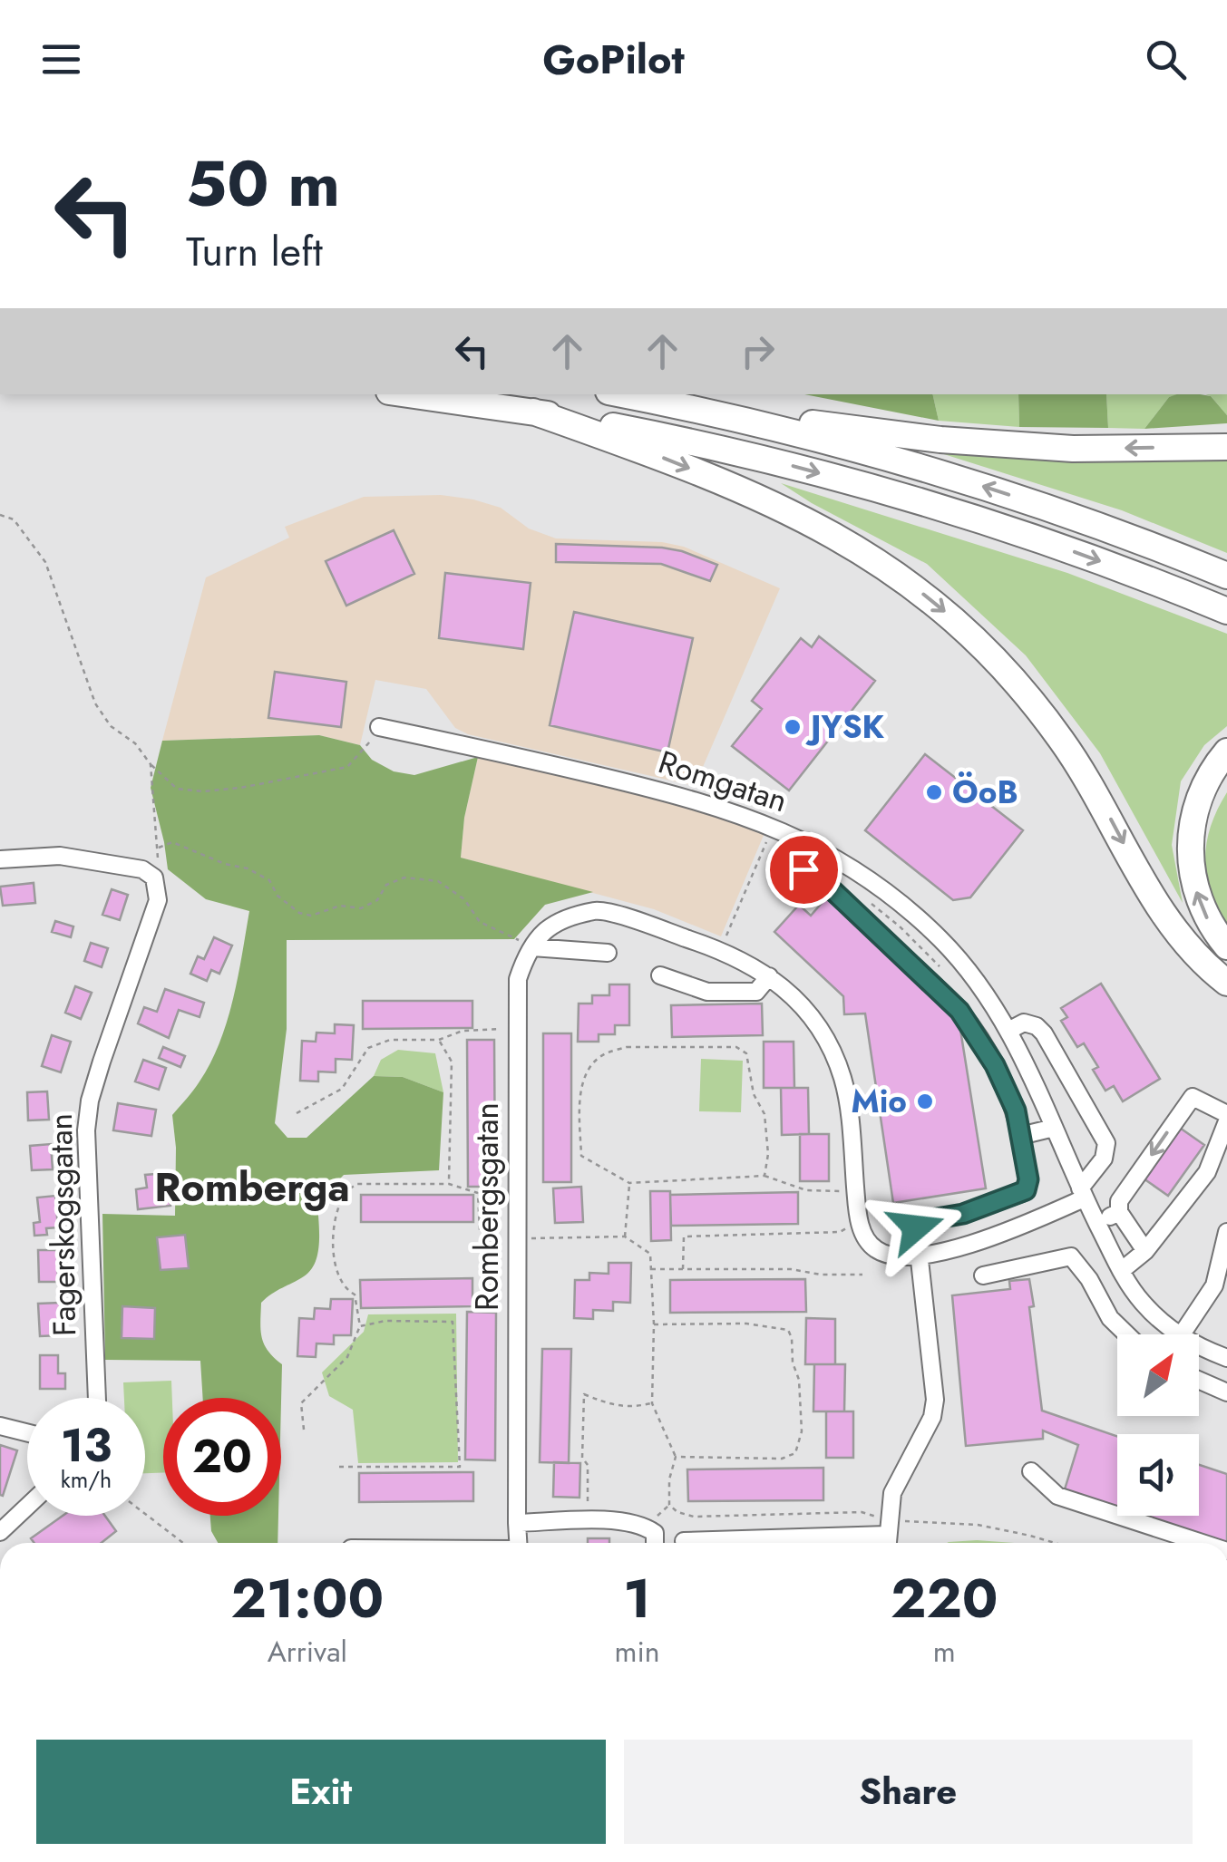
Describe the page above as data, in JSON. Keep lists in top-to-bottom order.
{
  "streets": {
    "street": ["Romgatan", "Rombergsgatan", "Fagerskogsgatan"]
  },
  "districts": ["Romberga"],
  "places": ["JYSK", "ÖoB", "Mio"],
  "north": "top right",
  "page": {
    "header": "GoPilot",
    "turn": ["50 m", "Turn left"],
    "speed": "13 km/h",
    "limit": "20",
    "eta": [
      "21:00",
      "Arrival",
      "1",
      "min",
      "220",
      "m"
    ],
    "buttons": ["Exit", "Share"]
  }
}
